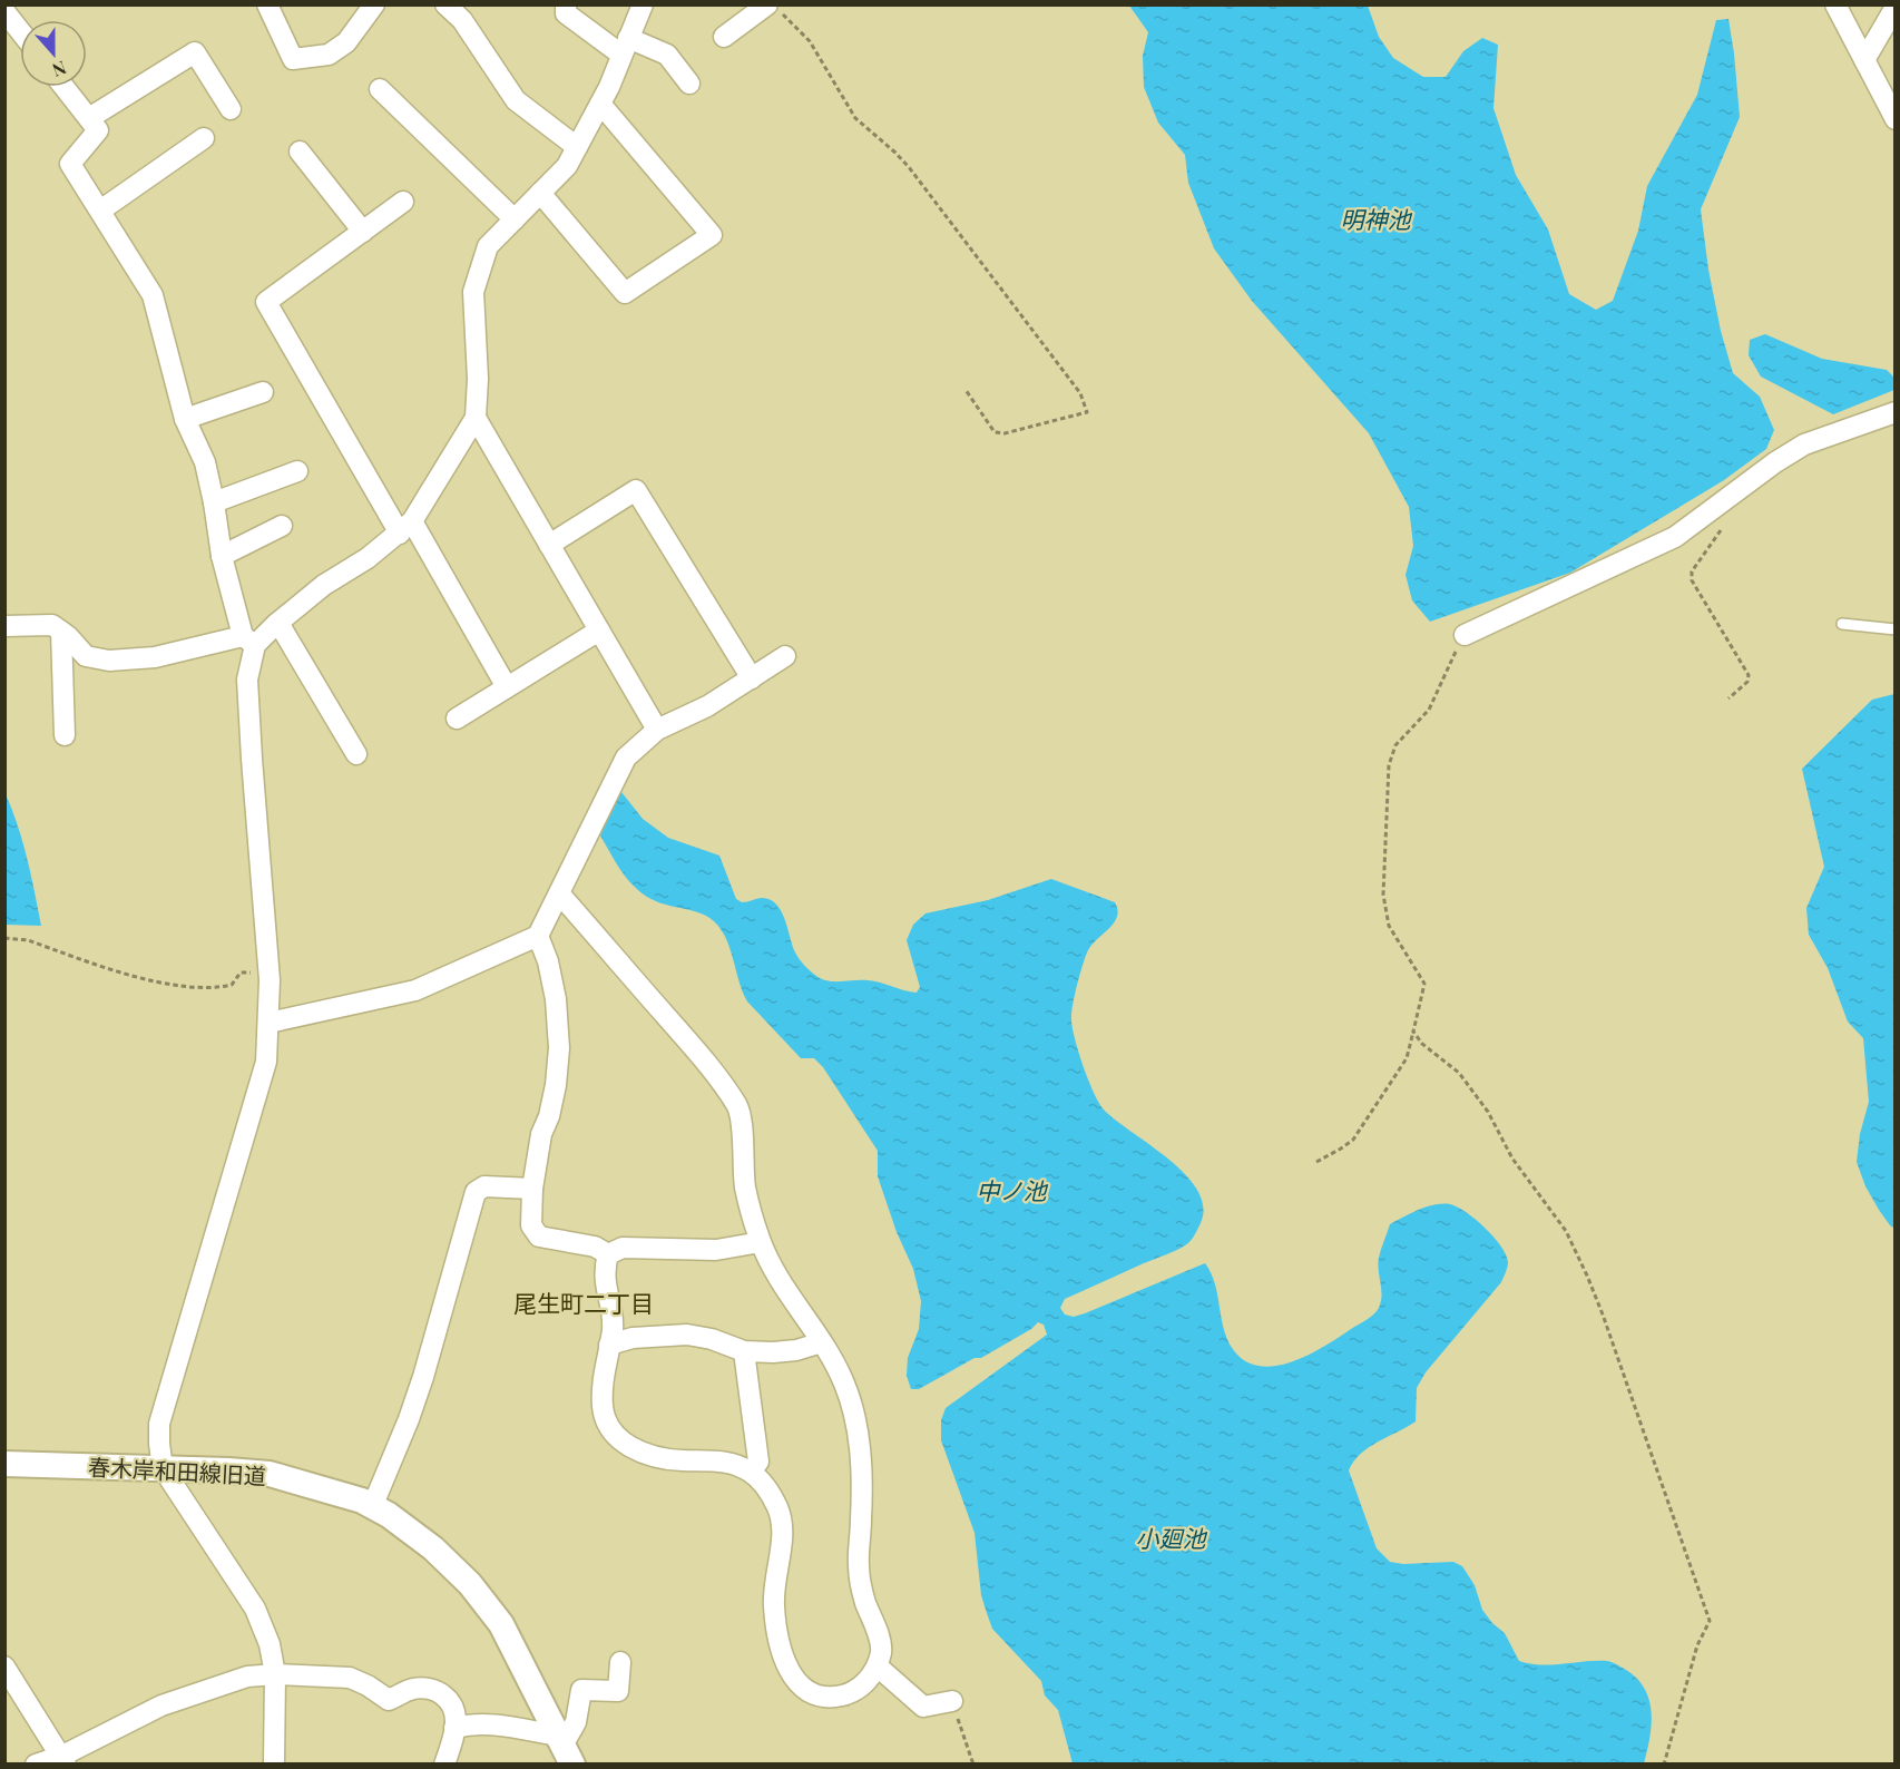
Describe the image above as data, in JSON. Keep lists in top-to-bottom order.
{
  "streets": {
    "street": ["春木岸和田線旧道"]
  },
  "districts": ["尾生町二丁目"],
  "water": ["明神池", "中ノ池", "小廻池"],
  "north": "bottom"
}
